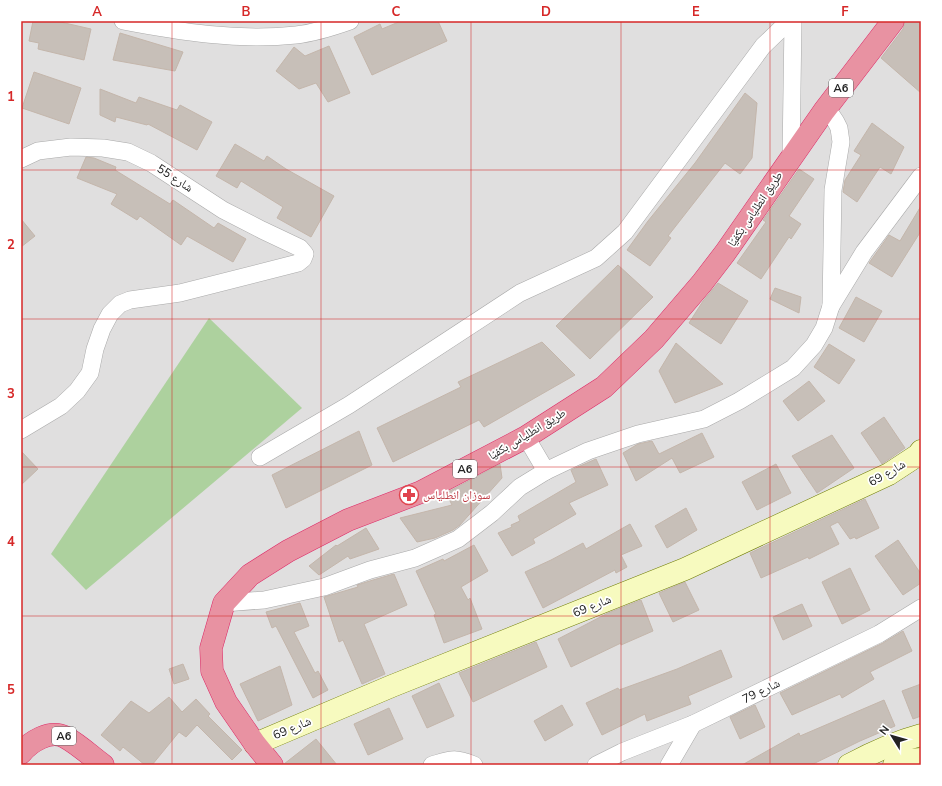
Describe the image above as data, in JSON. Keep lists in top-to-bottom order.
{
  "streets": {
    "highway": ["A6", "طريق انطلياس بكفيّا"],
    "street": ["شارع 55", "شارع 69", "شارع 79"]
  },
  "crossings": [
    ["A6", "طريق انطلياس بكفيّا"],
    ["طريق انطلياس بكفيّا", "شارع 69"]
  ],
  "places": {
    "pharmacy": ["سوزان انطلياس"]
  },
  "north": "top left",
  "grid": {
    "columns": [
      "A",
      "B",
      "C",
      "D",
      "E",
      "F"
    ],
    "rows": [
      "1",
      "2",
      "3",
      "4",
      "5"
    ]
  }
}
